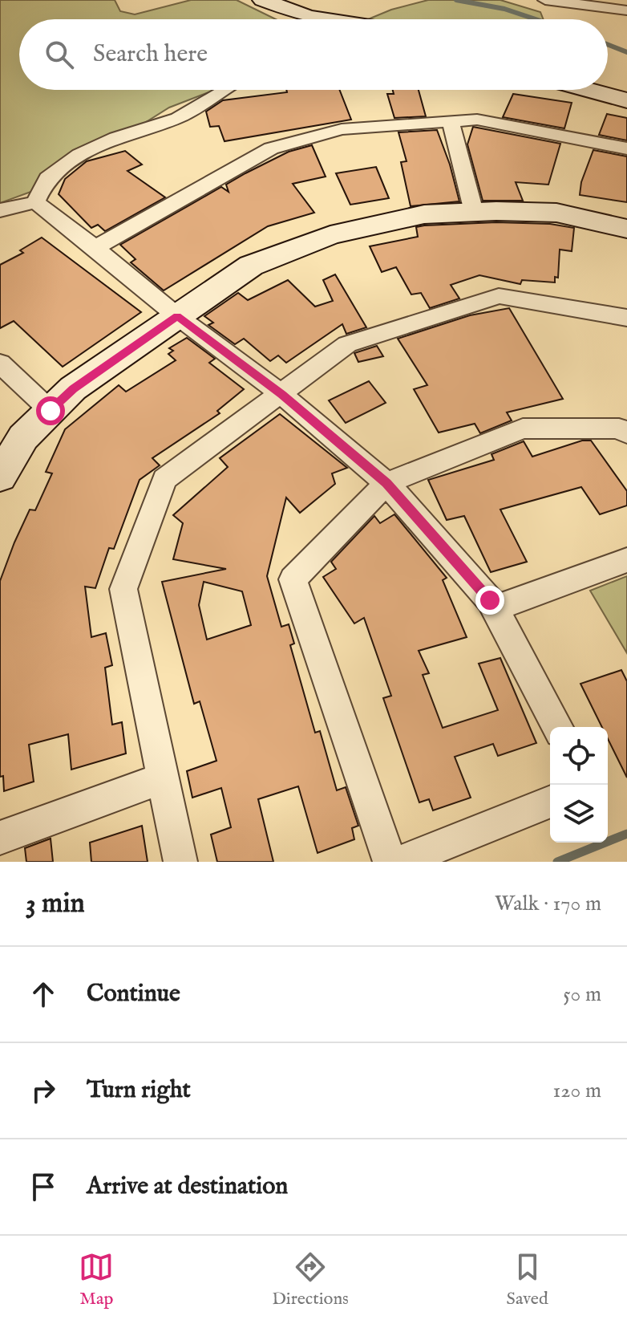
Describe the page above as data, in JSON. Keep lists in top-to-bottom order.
{
  "page": {
    "search": "Search here",
    "heading": ["3 min", "Walk · 170 m"],
    "list": [
      ["Continue", "50 m"],
      ["Turn right", "120 m"],
      "Arrive at destination"
    ],
    "nav": ["Map", "Directions", "Saved"]
  }
}
